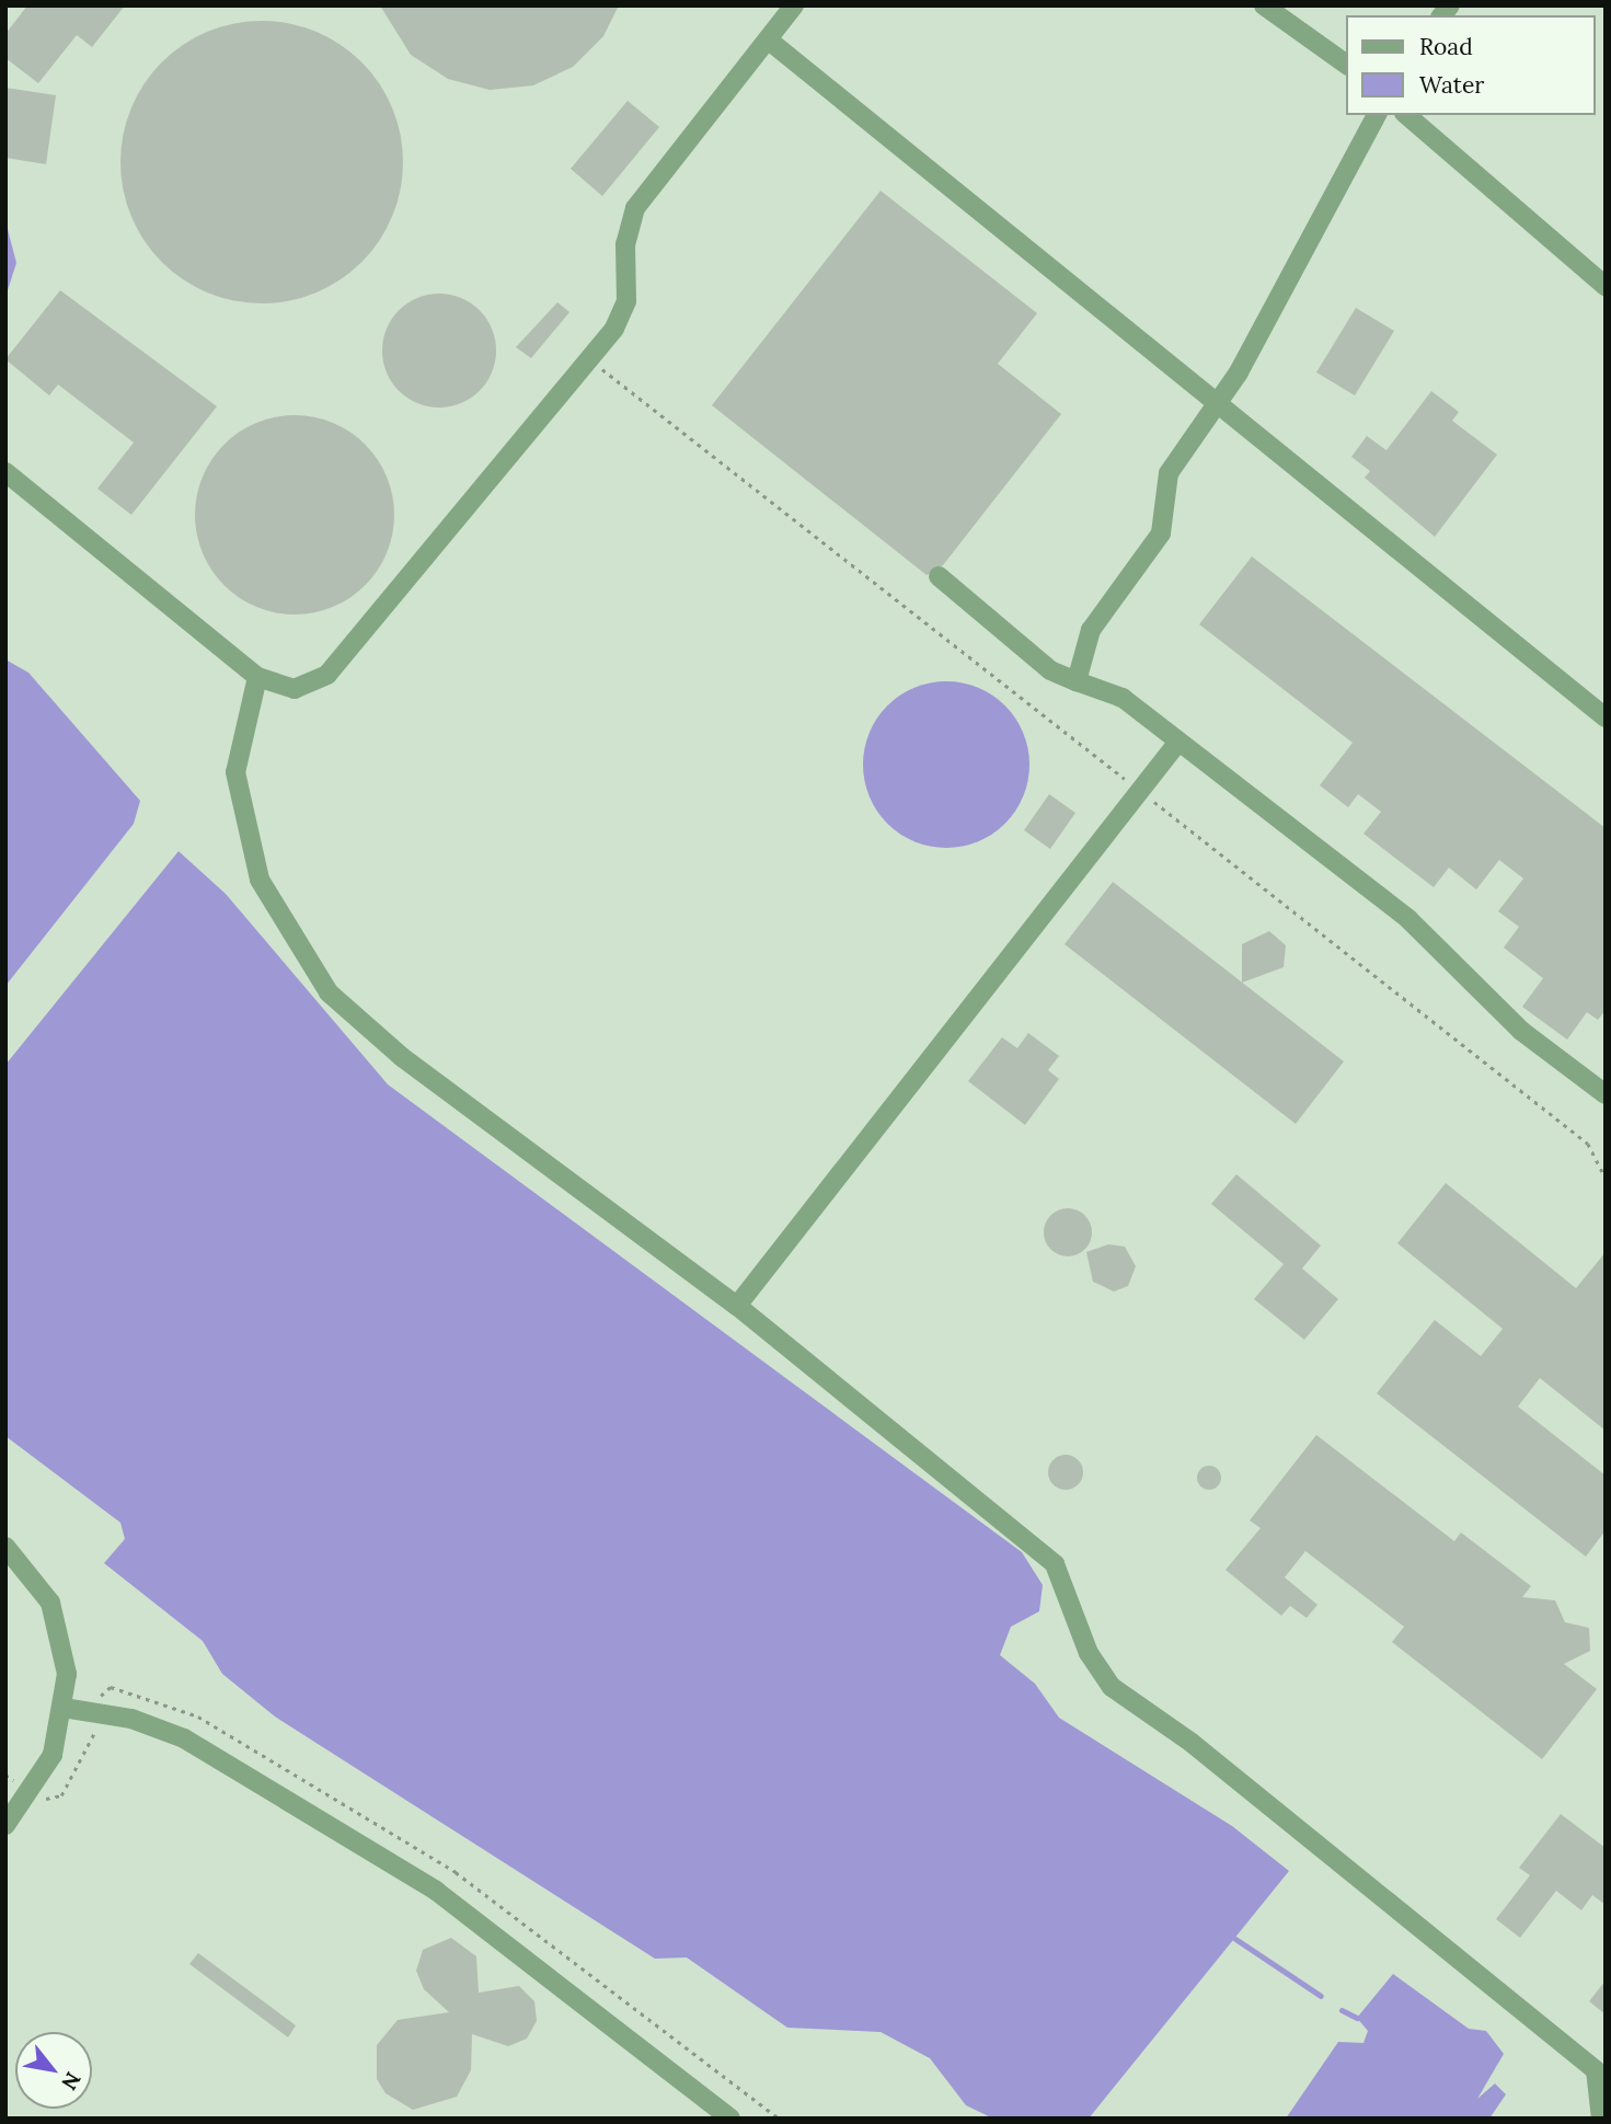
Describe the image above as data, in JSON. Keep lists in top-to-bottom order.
{
  "legend": ["Road", "Water"],
  "north": "bottom right"
}
